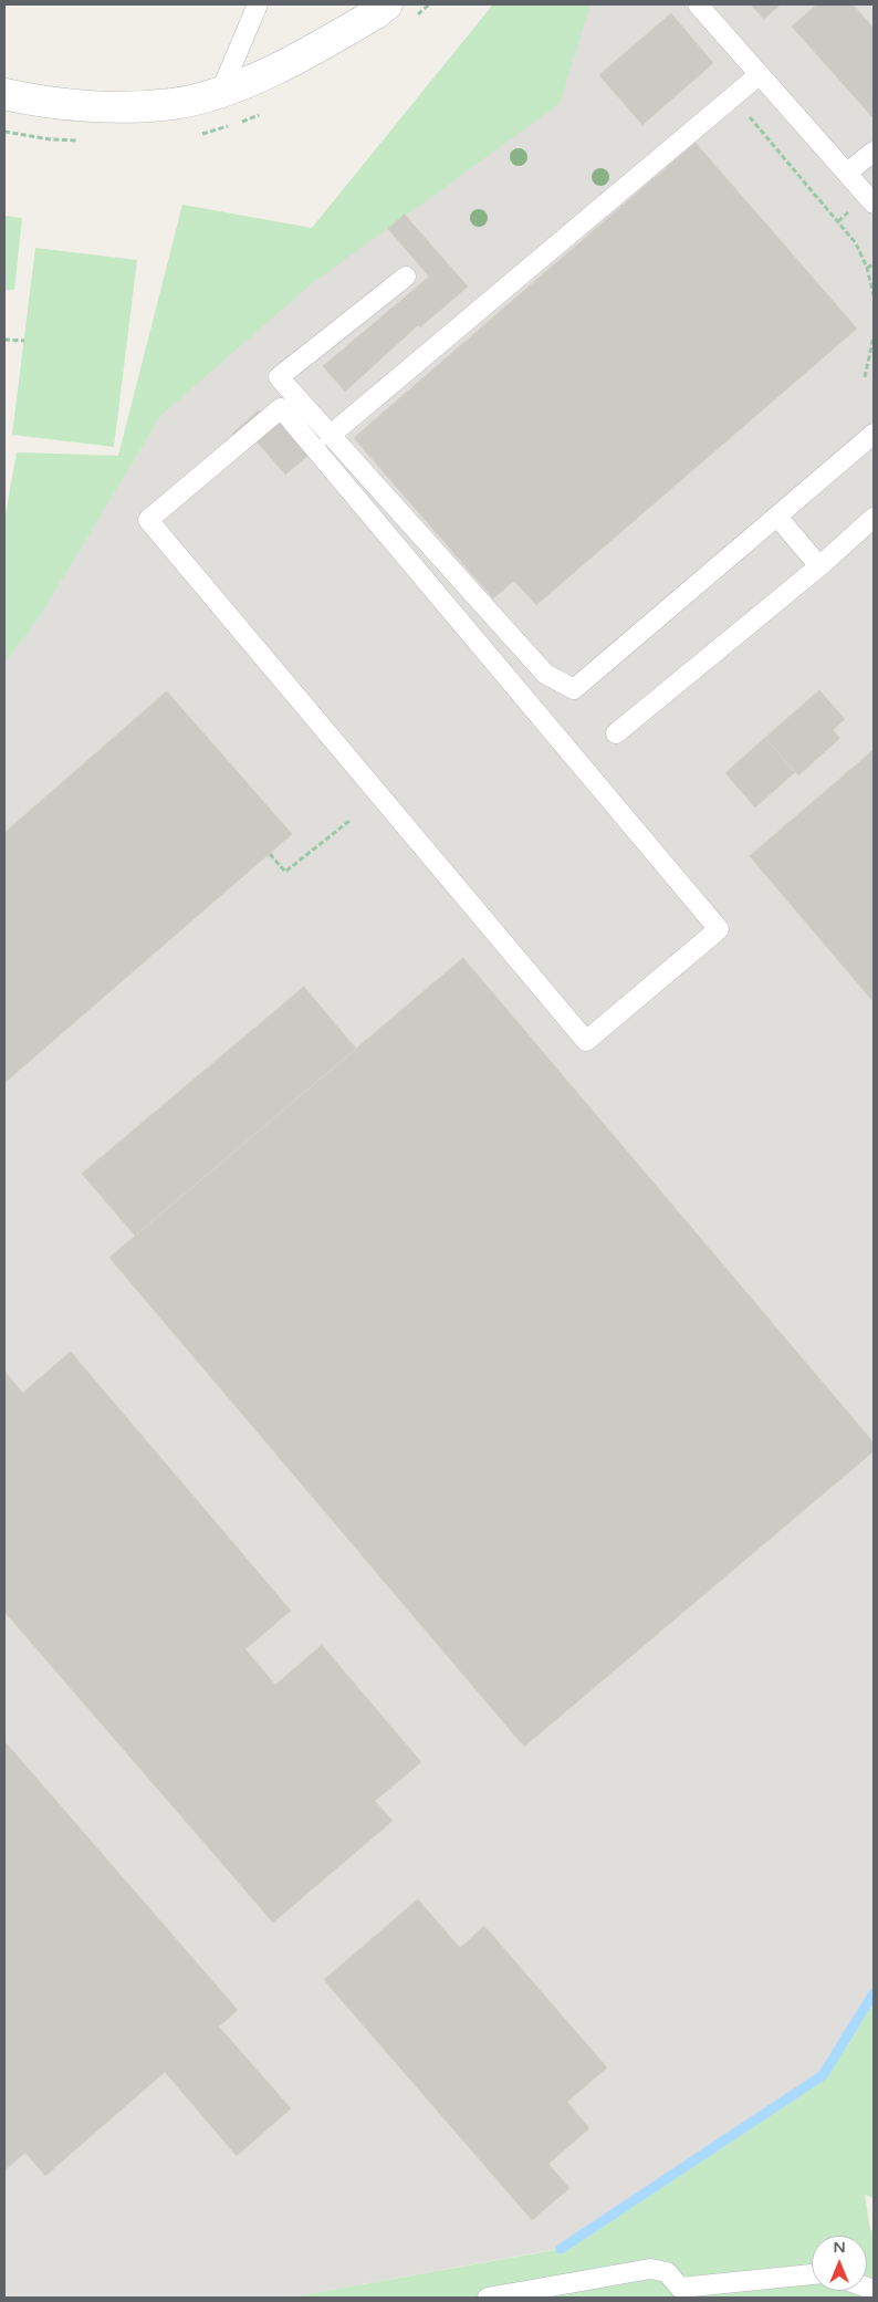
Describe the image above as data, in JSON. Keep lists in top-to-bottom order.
{
  "north": "top"
}
